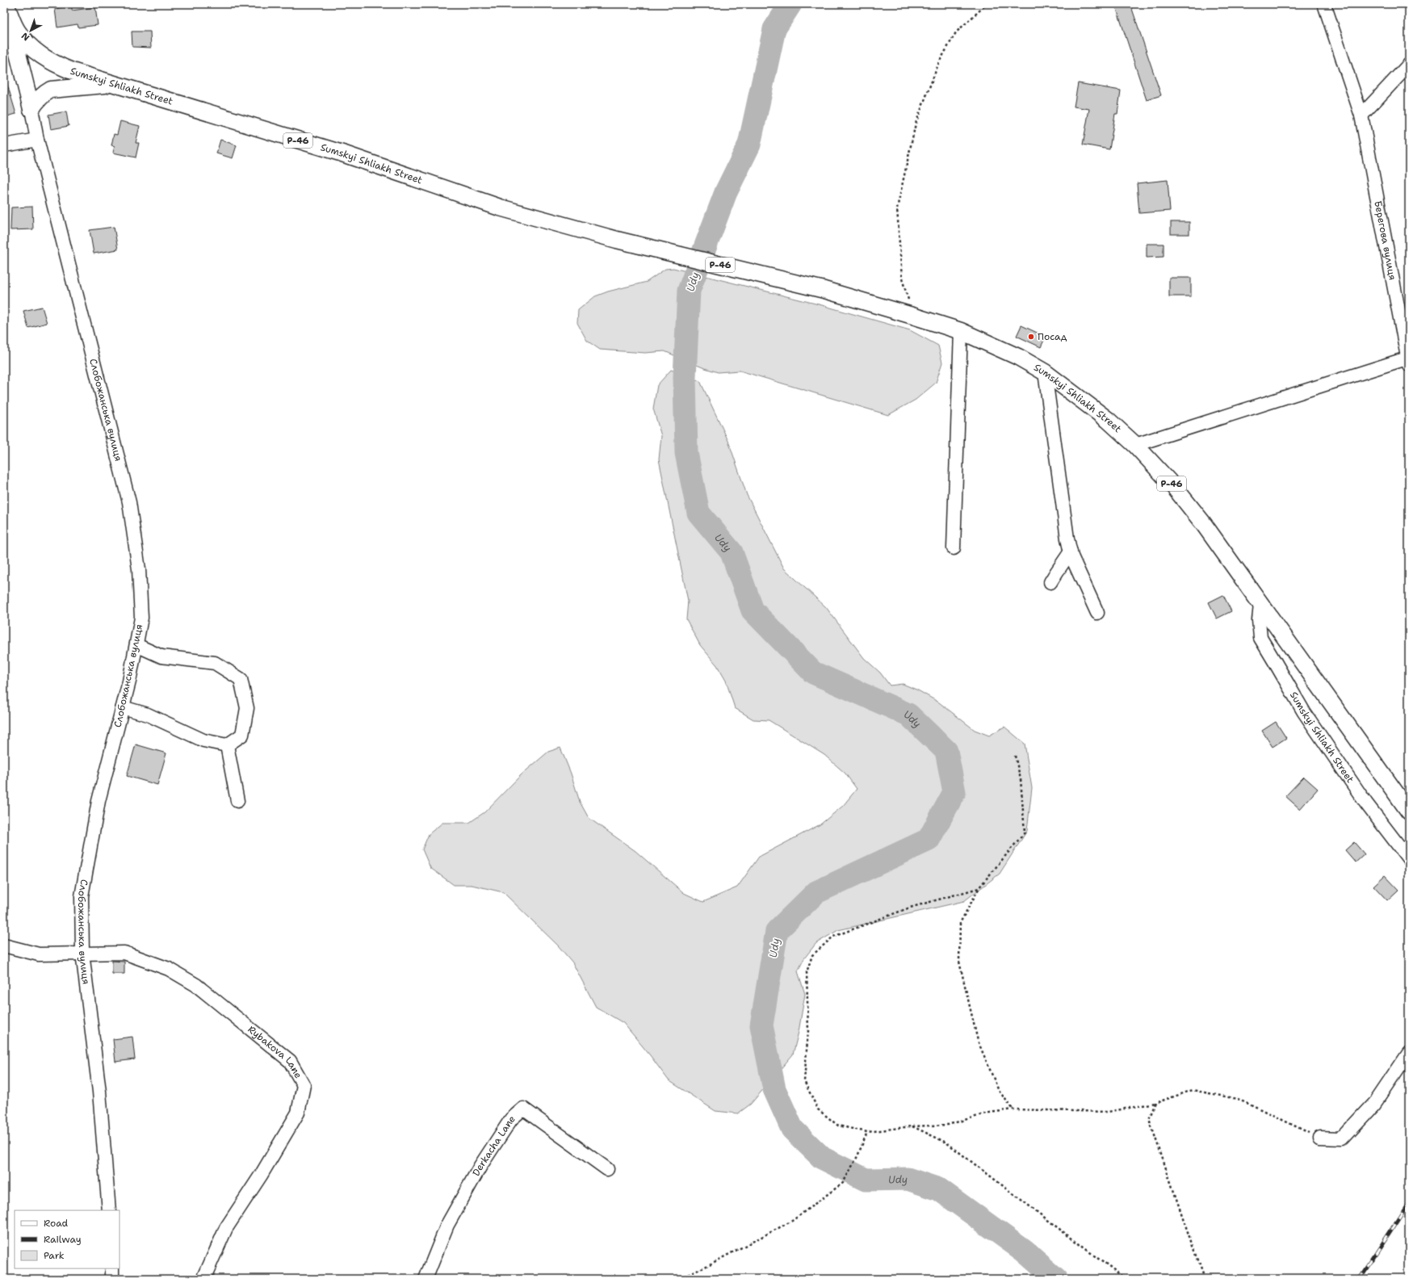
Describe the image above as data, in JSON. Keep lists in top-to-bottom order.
{
  "streets": {
    "main road": ["Sumskyi Shliakh Street", "Р-46"],
    "street": [
      "Берегова вулиця",
      "Слобожанська вулиця",
      "Rybakova Lane",
      "Derkacha Lane"
    ]
  },
  "crossings": [
    ["Слобожанська вулиця", "Rybakova Lane"]
  ],
  "water": ["Udy"],
  "places": ["Посад"],
  "legend": ["Road", "Railway", "Park"],
  "north": "bottom left"
}
